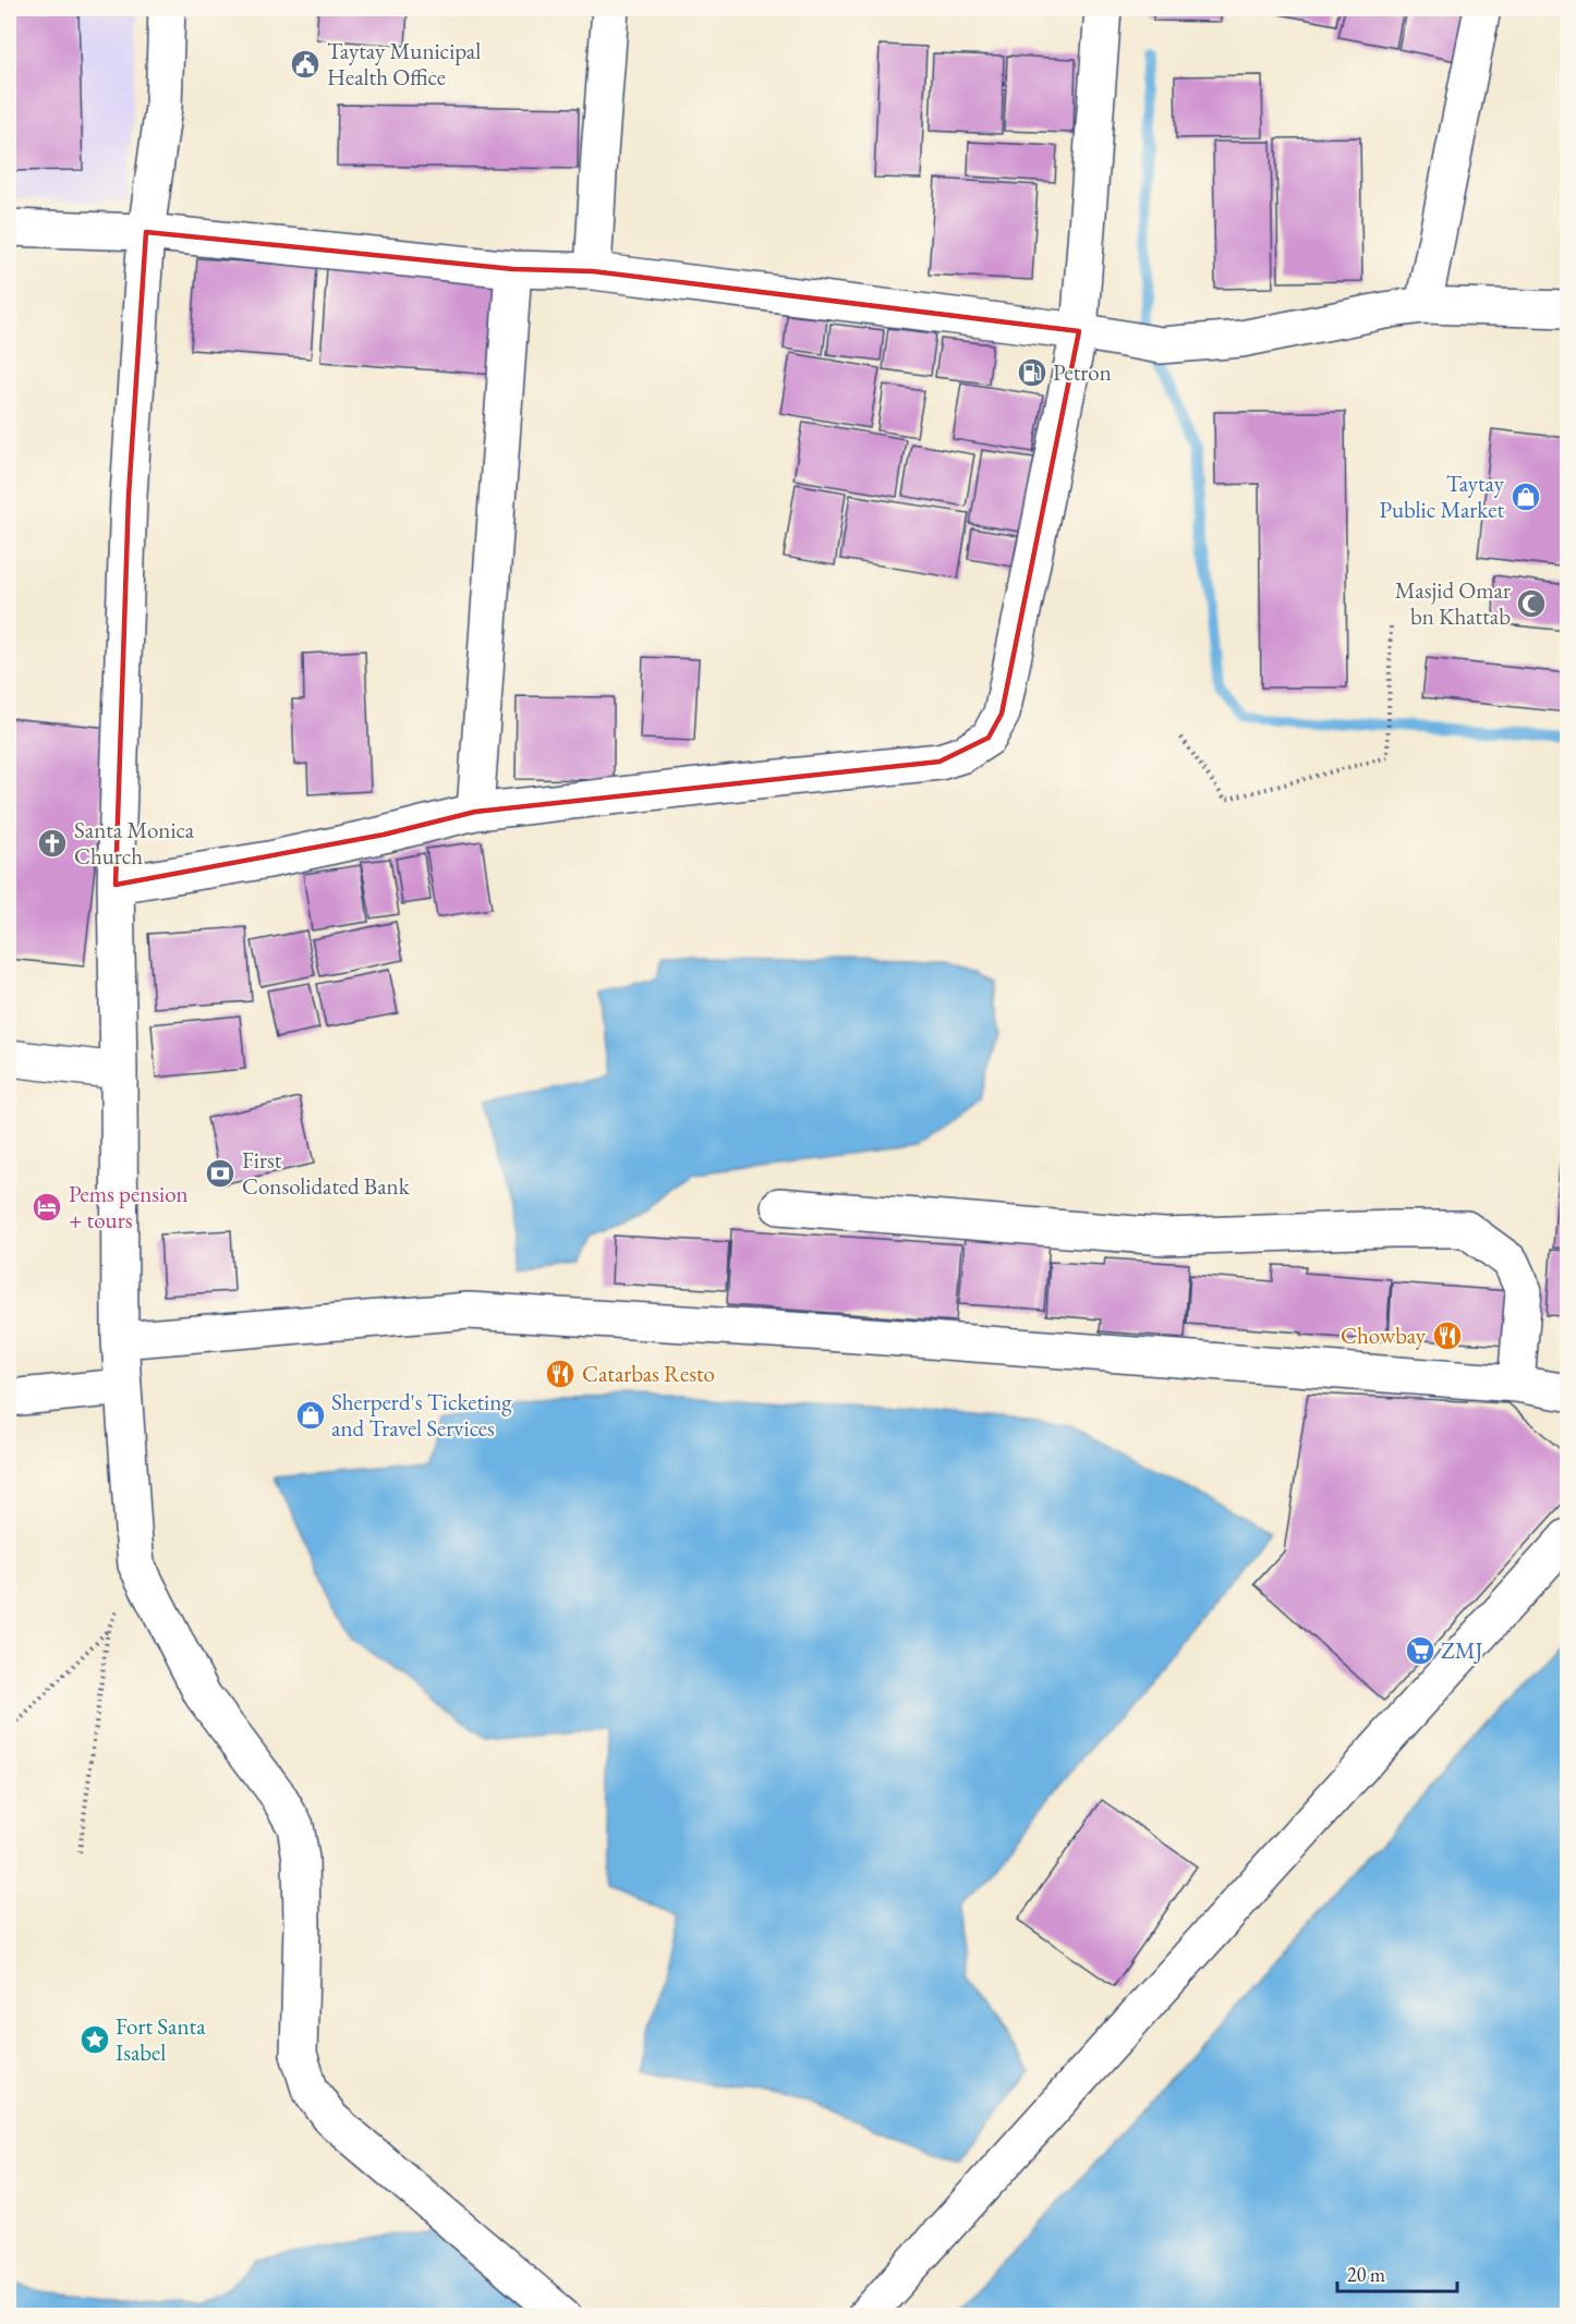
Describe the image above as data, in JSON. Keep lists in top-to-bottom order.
{
  "places": {
    "public building": ["Taytay Municipal Health Office"],
    "fuel station": ["Petron"],
    "shop": ["Taytay Public Market", "Sherperd's Ticketing and Travel Services"],
    "mosque": ["Masjid Omar bn Khattab"],
    "church": ["Santa Monica Church"],
    "bank": ["First Consolidated Bank"],
    "hotel": ["Pems pension + tours"],
    "restaurant": ["Chowbay", "Catarbas Resto"],
    "supermarket": ["ZMJ"],
    "place": ["Fort Santa Isabel"]
  },
  "scale_bar": "20 m"
}
